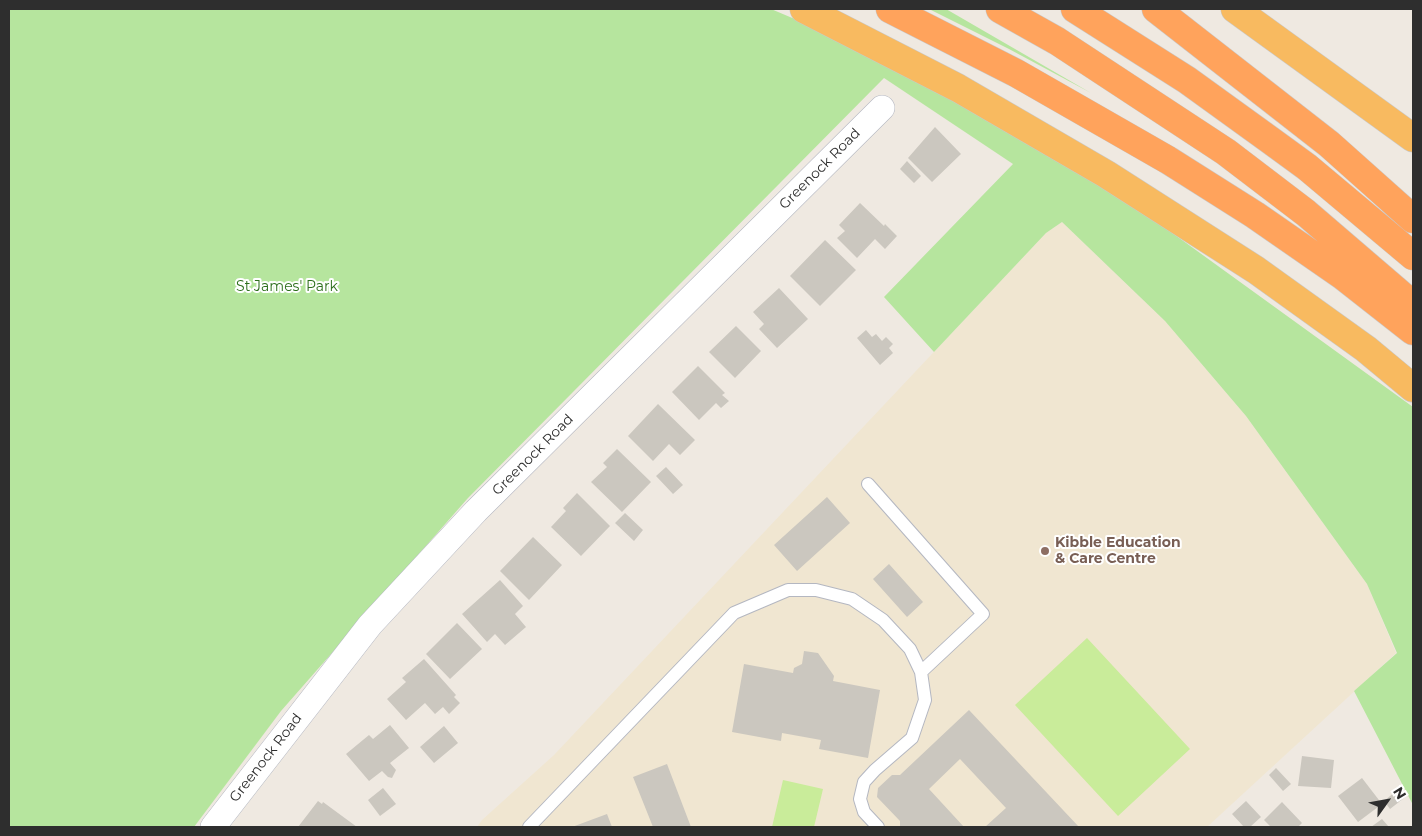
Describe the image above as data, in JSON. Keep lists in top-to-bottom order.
{
  "streets": {
    "street": ["Greenock Road"]
  },
  "parks": ["St James' Park"],
  "places": ["Kibble Education & Care Centre"],
  "north": "top right"
}
